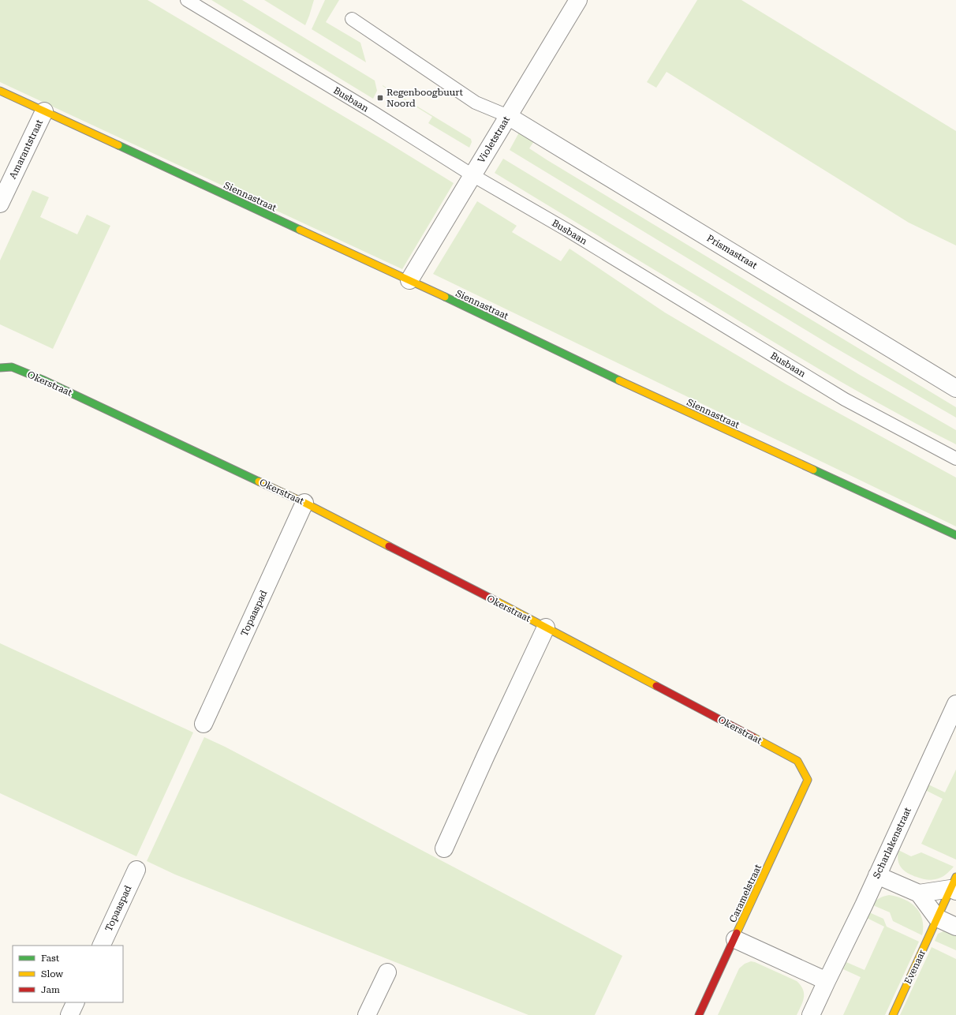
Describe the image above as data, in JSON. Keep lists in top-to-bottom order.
{
  "streets": {
    "street": [
      "Violetstraat",
      "Amarantstraat",
      "Siennastraat",
      "Prismastraat",
      "Okerstraat",
      "Topaaspad",
      "Scharlakenstraat",
      "Caramelstraat",
      "Evenaar"
    ],
    "lane": ["Busbaan"]
  },
  "crossings": [
    ["Busbaan", "Violetstraat"],
    ["Violetstraat", "Siennastraat"],
    ["Violetstraat", "Prismastraat"],
    ["Amarantstraat", "Siennastraat"],
    ["Okerstraat", "Topaaspad"],
    ["Okerstraat", "Caramelstraat"]
  ],
  "places": {
    "transit": ["Regenboogbuurt Noord"]
  },
  "legend": ["Fast", "Slow", "Jam"]
}
